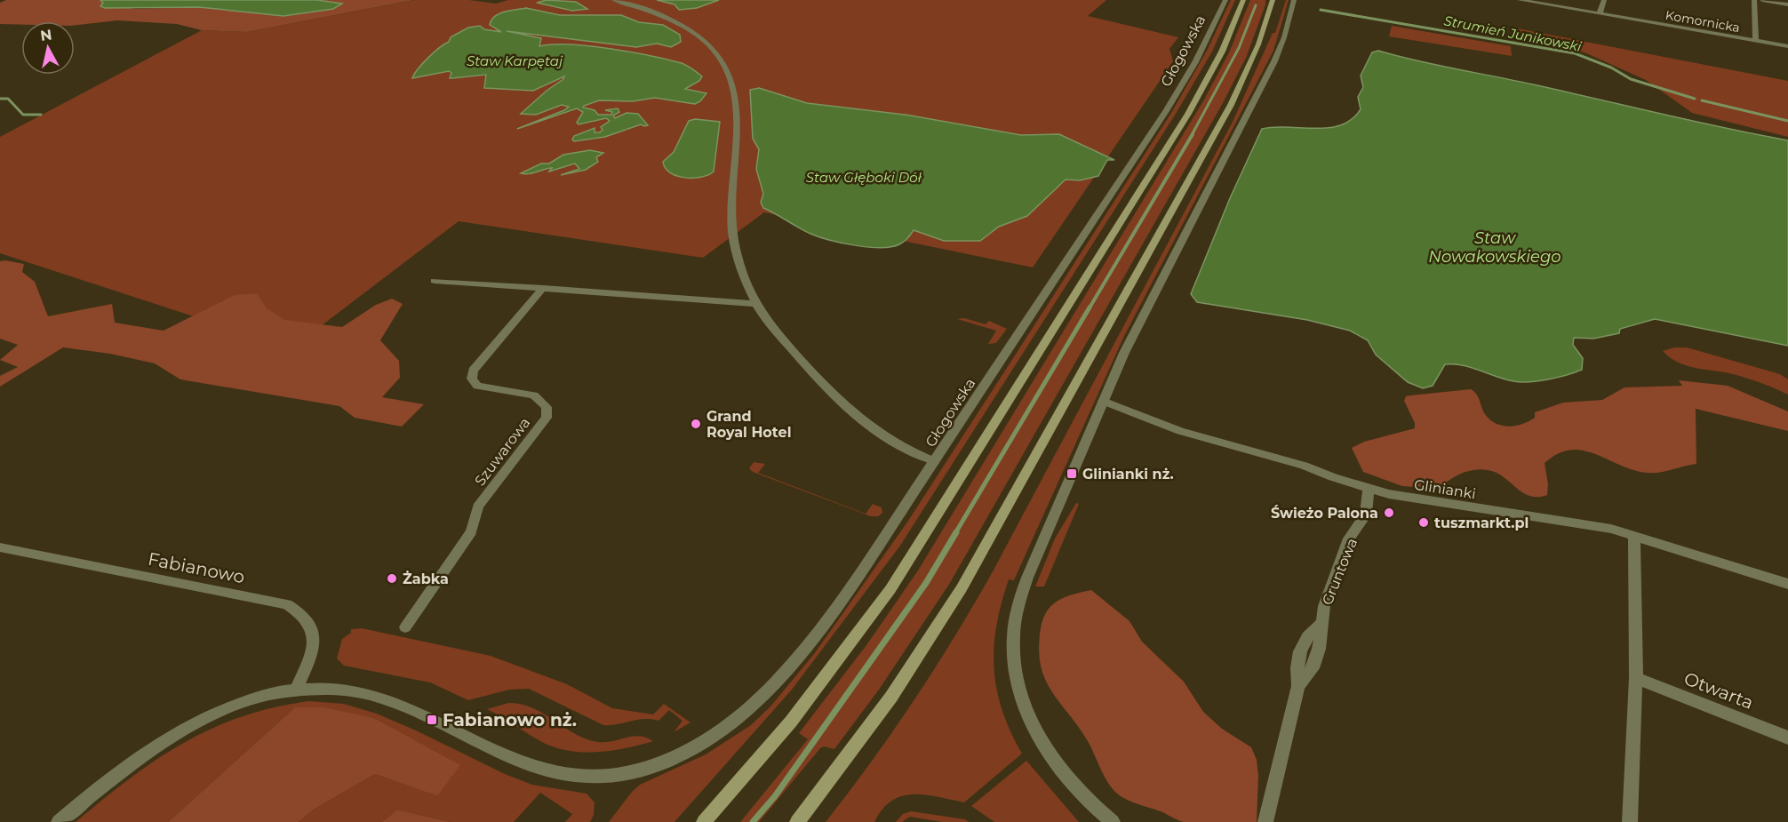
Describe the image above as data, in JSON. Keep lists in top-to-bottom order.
{
  "streets": {
    "street": [
      "Komornicka",
      "Głogowska",
      "Szuwarowa",
      "Glinianki",
      "Fabianowo",
      "Gruntowa",
      "Otwarta"
    ]
  },
  "crossings": [
    ["Głogowska", "Fabianowo"],
    ["Glinianki", "Gruntowa"]
  ],
  "water": [
    "Strumień Junikowski",
    "Staw Karpętaj",
    "Staw Głęboki Dół",
    "Staw Nowakowskiego"
  ],
  "places": {
    "other": [
      "Grand Royal Hotel",
      "Świeżo Palona",
      "tuszmarkt.pl",
      "Żabka"
    ],
    "transit": ["Glinianki nż.", "Fabianowo nż."]
  },
  "north": "top"
}
